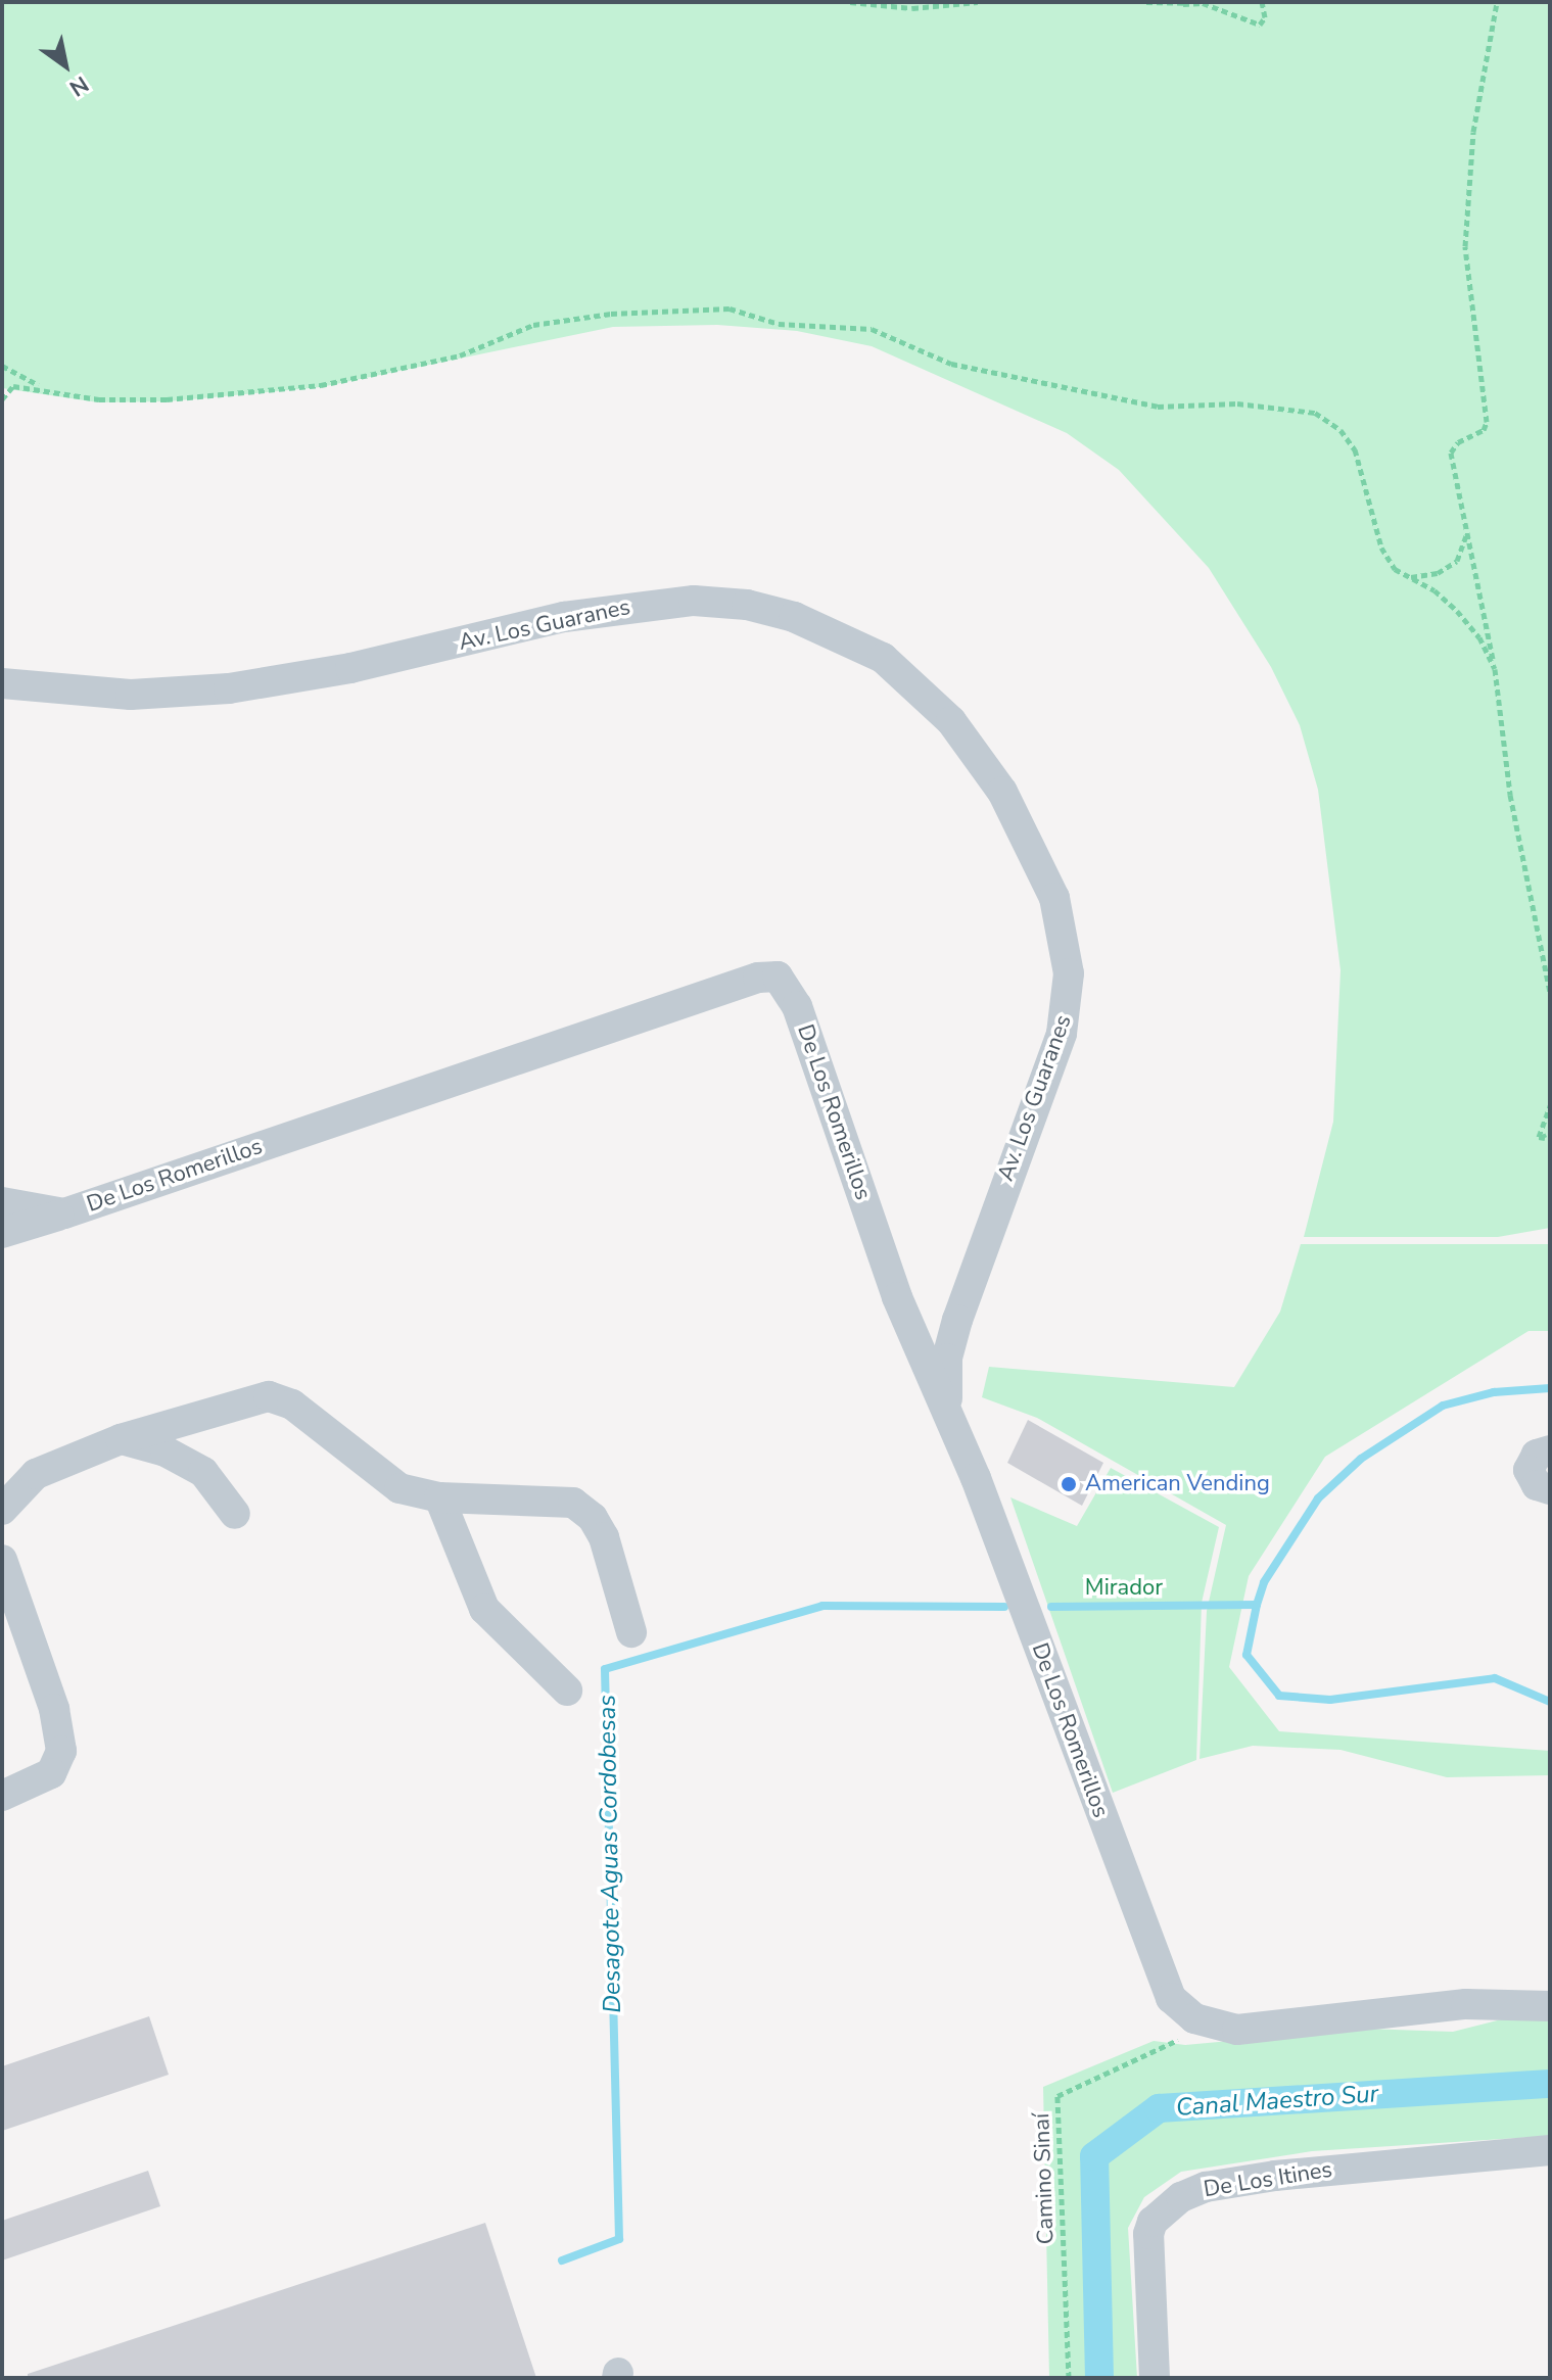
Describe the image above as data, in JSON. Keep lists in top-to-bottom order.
{
  "streets": {
    "street": ["Av. Los Guaranes", "De Los Romerillos", "De Los Itines"],
    "path": ["Camino Sinaí"]
  },
  "crossings": [
    ["Av. Los Guaranes", "De Los Romerillos"],
    ["De Los Romerillos", "Camino Sinaí"]
  ],
  "water": ["Desagote Aguas Cordobesas", "Canal Maestro Sur"],
  "parks": ["Mirador"],
  "places": ["American Vending"],
  "north": "bottom right"
}
